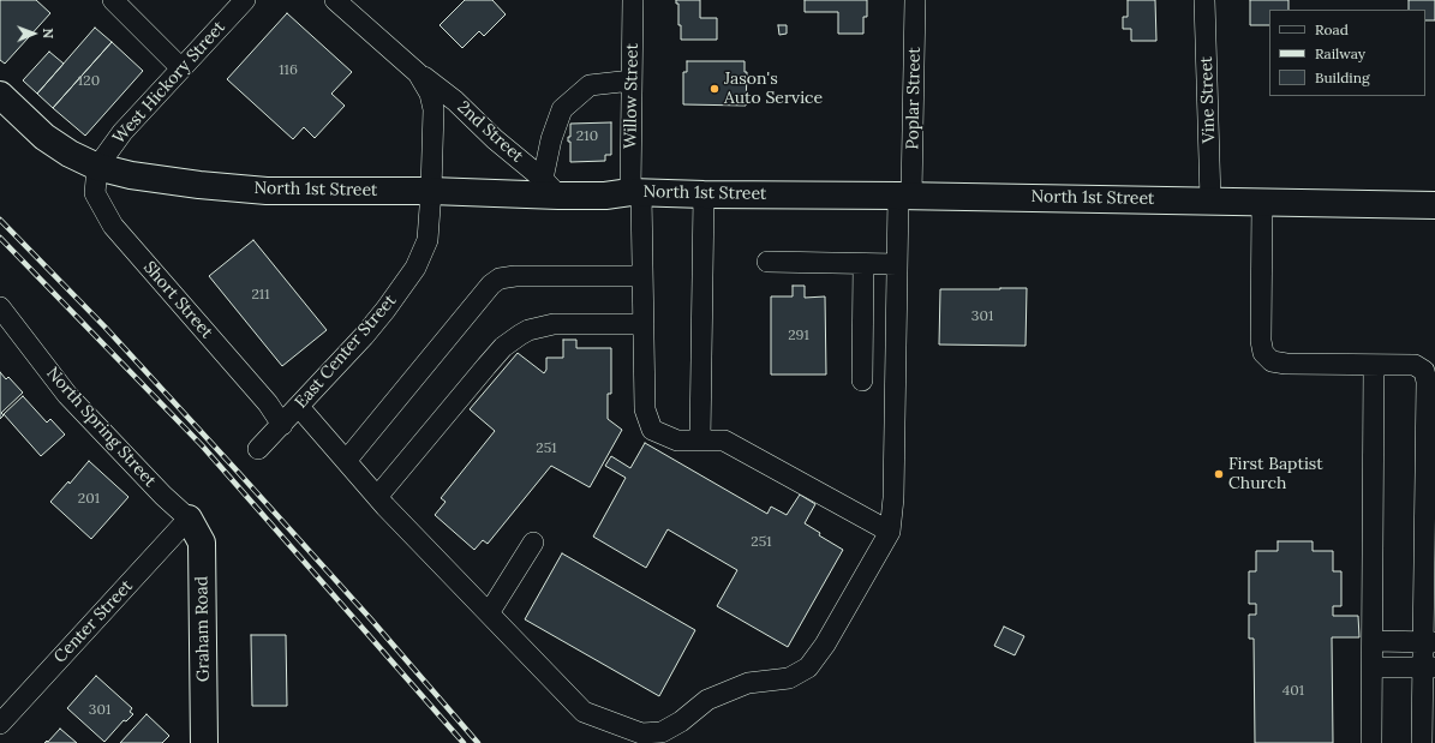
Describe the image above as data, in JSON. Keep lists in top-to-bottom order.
{
  "streets": {
    "main road": ["North 1st Street", "Graham Road"],
    "street": [
      "West Hickory Street",
      "Willow Street",
      "Poplar Street",
      "Vine Street",
      "2nd Street",
      "Short Street",
      "East Center Street",
      "North Spring Street",
      "Center Street"
    ]
  },
  "crossings": [
    ["West Hickory Street", "North 1st Street"],
    ["West Hickory Street", "Short Street"],
    ["Willow Street", "Poplar Street"],
    ["Willow Street", "North 1st Street"],
    ["Poplar Street", "North 1st Street"],
    ["Vine Street", "North 1st Street"],
    ["2nd Street", "North 1st Street"],
    ["2nd Street", "East Center Street"],
    ["North 1st Street", "Short Street"],
    ["North 1st Street", "East Center Street"],
    ["Short Street", "East Center Street"],
    ["North Spring Street", "Center Street"],
    ["North Spring Street", "Graham Road"],
    ["Center Street", "Graham Road"]
  ],
  "places": ["Jason's Auto Service", "First Baptist Church"],
  "house_numbers": [
    "116",
    "120",
    "210",
    "211",
    "301",
    "291",
    "251",
    "201",
    "251",
    "401",
    "301"
  ],
  "legend": ["Road", "Railway", "Building"],
  "north": "right"
}
